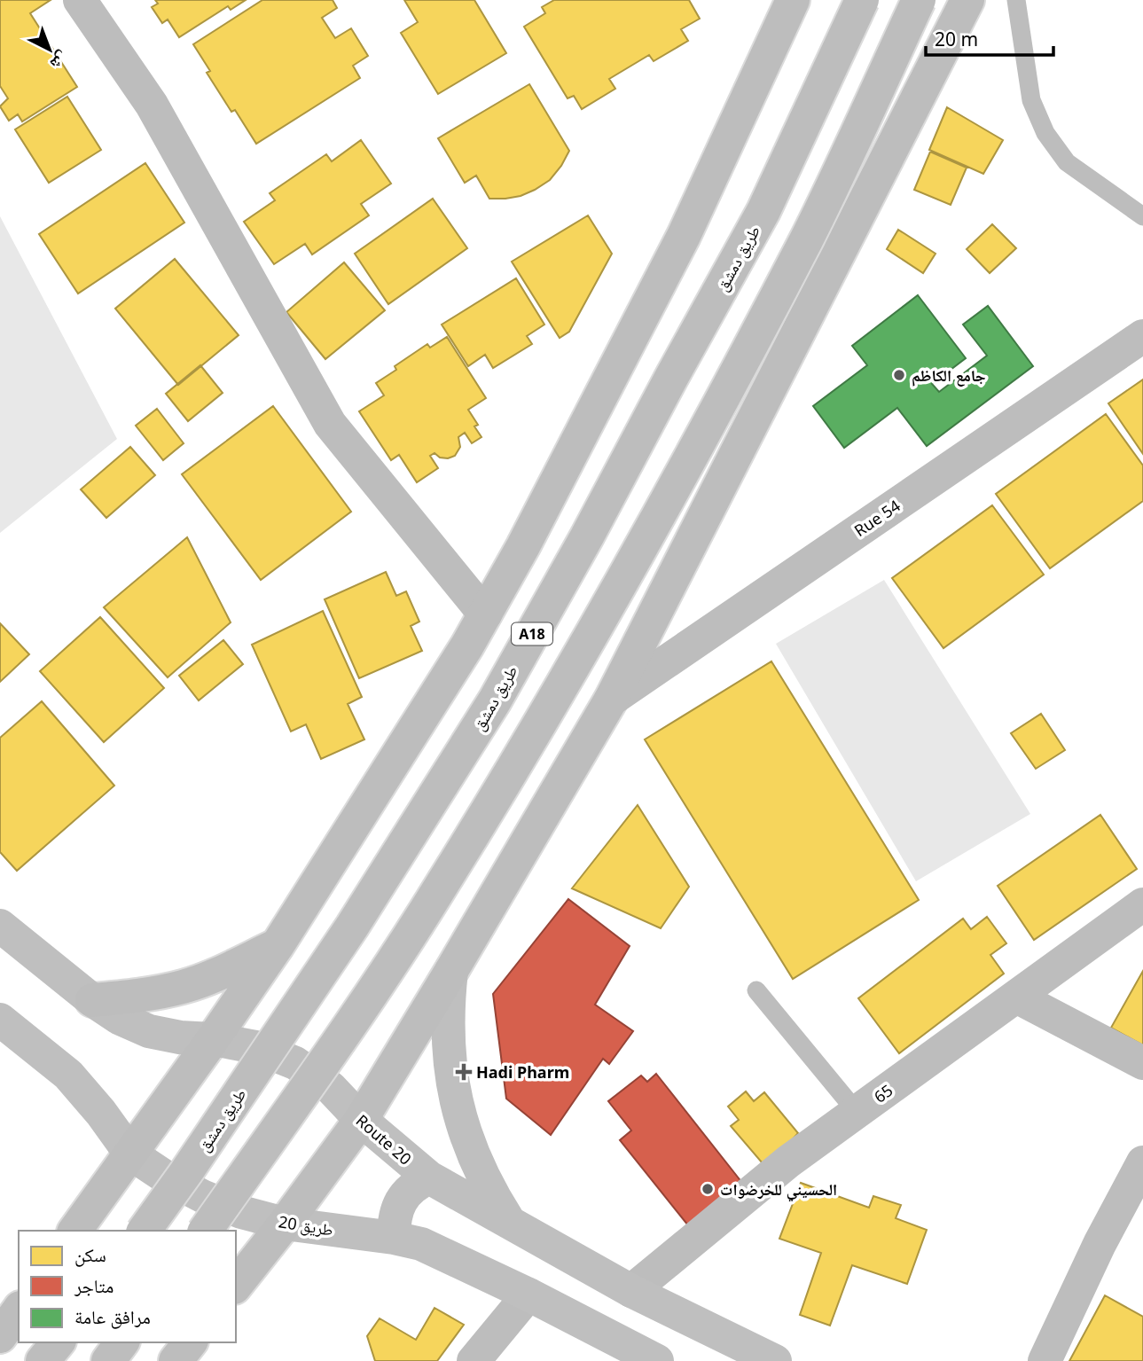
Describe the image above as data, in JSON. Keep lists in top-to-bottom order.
{
  "streets": {
    "main road": [
      "طريق دمشق",
      "Rue 54",
      "A18",
      "65",
      "Route 20",
      "طريق 20"
    ]
  },
  "crossings": [
    ["65", "Route 20"]
  ],
  "places": {
    "other": ["جامع الكاظم", "الحسيني للخرضوات"],
    "health": ["Hadi Pharm"]
  },
  "legend": ["سكن", "متاجر", "مرافق عامة"],
  "scale_bar": "20 m",
  "north": "bottom right"
}
